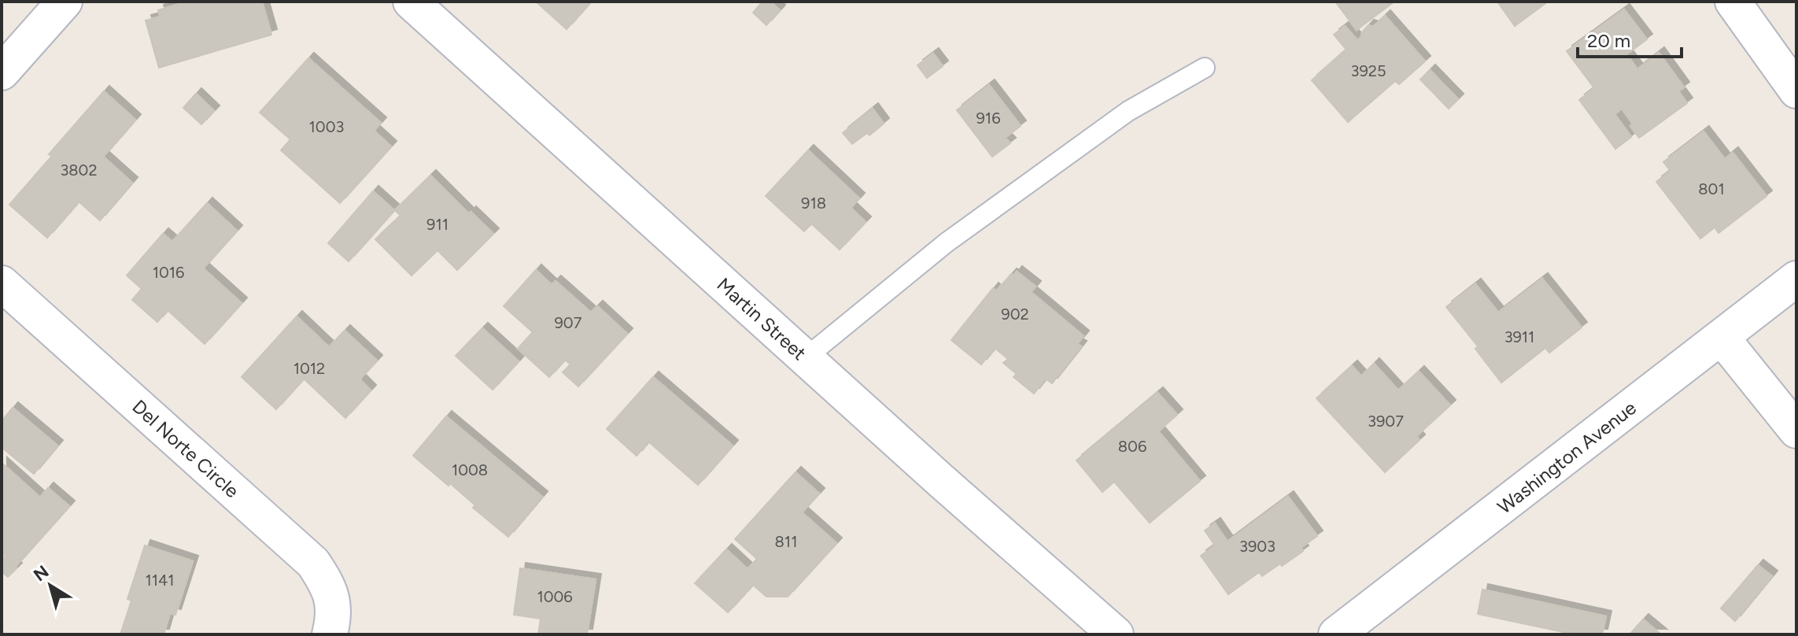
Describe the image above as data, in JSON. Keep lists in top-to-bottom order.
{
  "streets": {
    "street": ["Martin Street", "Del Norte Circle", "Washington Avenue"]
  },
  "house_numbers": [
    "3925",
    "916",
    "1003",
    "3802",
    "801",
    "918",
    "911",
    "1016",
    "902",
    "907",
    "3911",
    "1012",
    "3907",
    "806",
    "1008",
    "811",
    "3903",
    "1141",
    "1006"
  ],
  "scale_bar": "20 m",
  "north": "top left"
}
